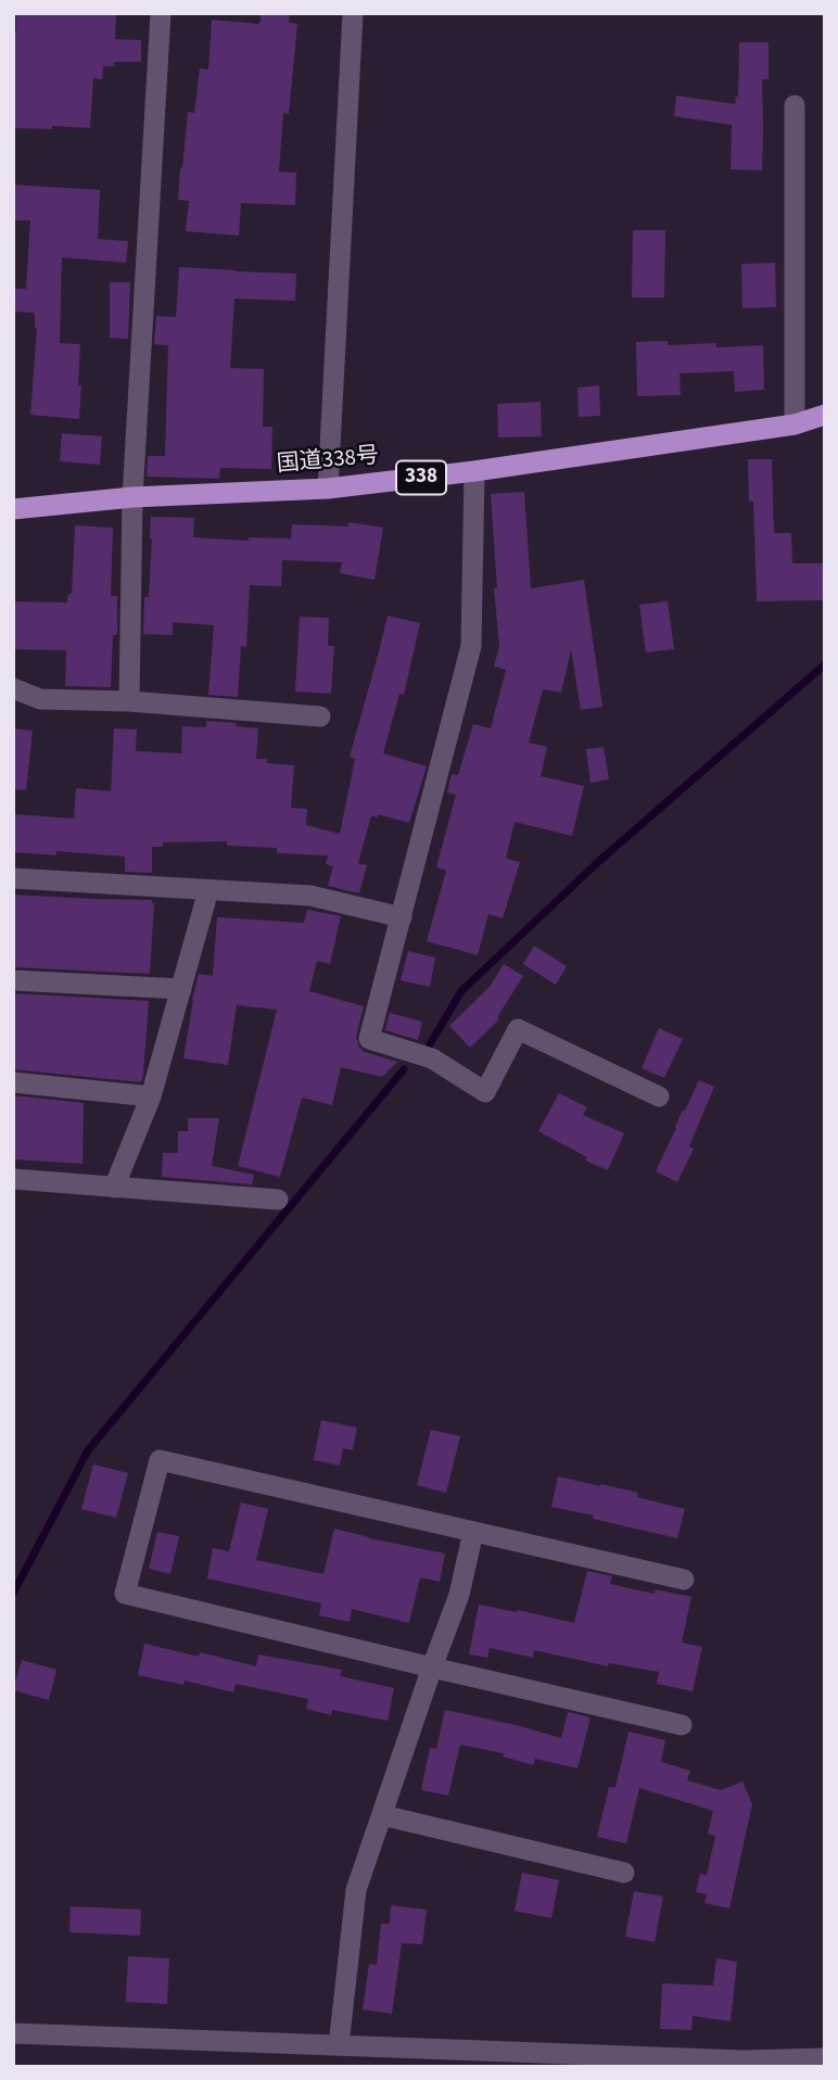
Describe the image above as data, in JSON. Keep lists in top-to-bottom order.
{
  "streets": {
    "highway": ["国道338号", "338"]
  }
}
